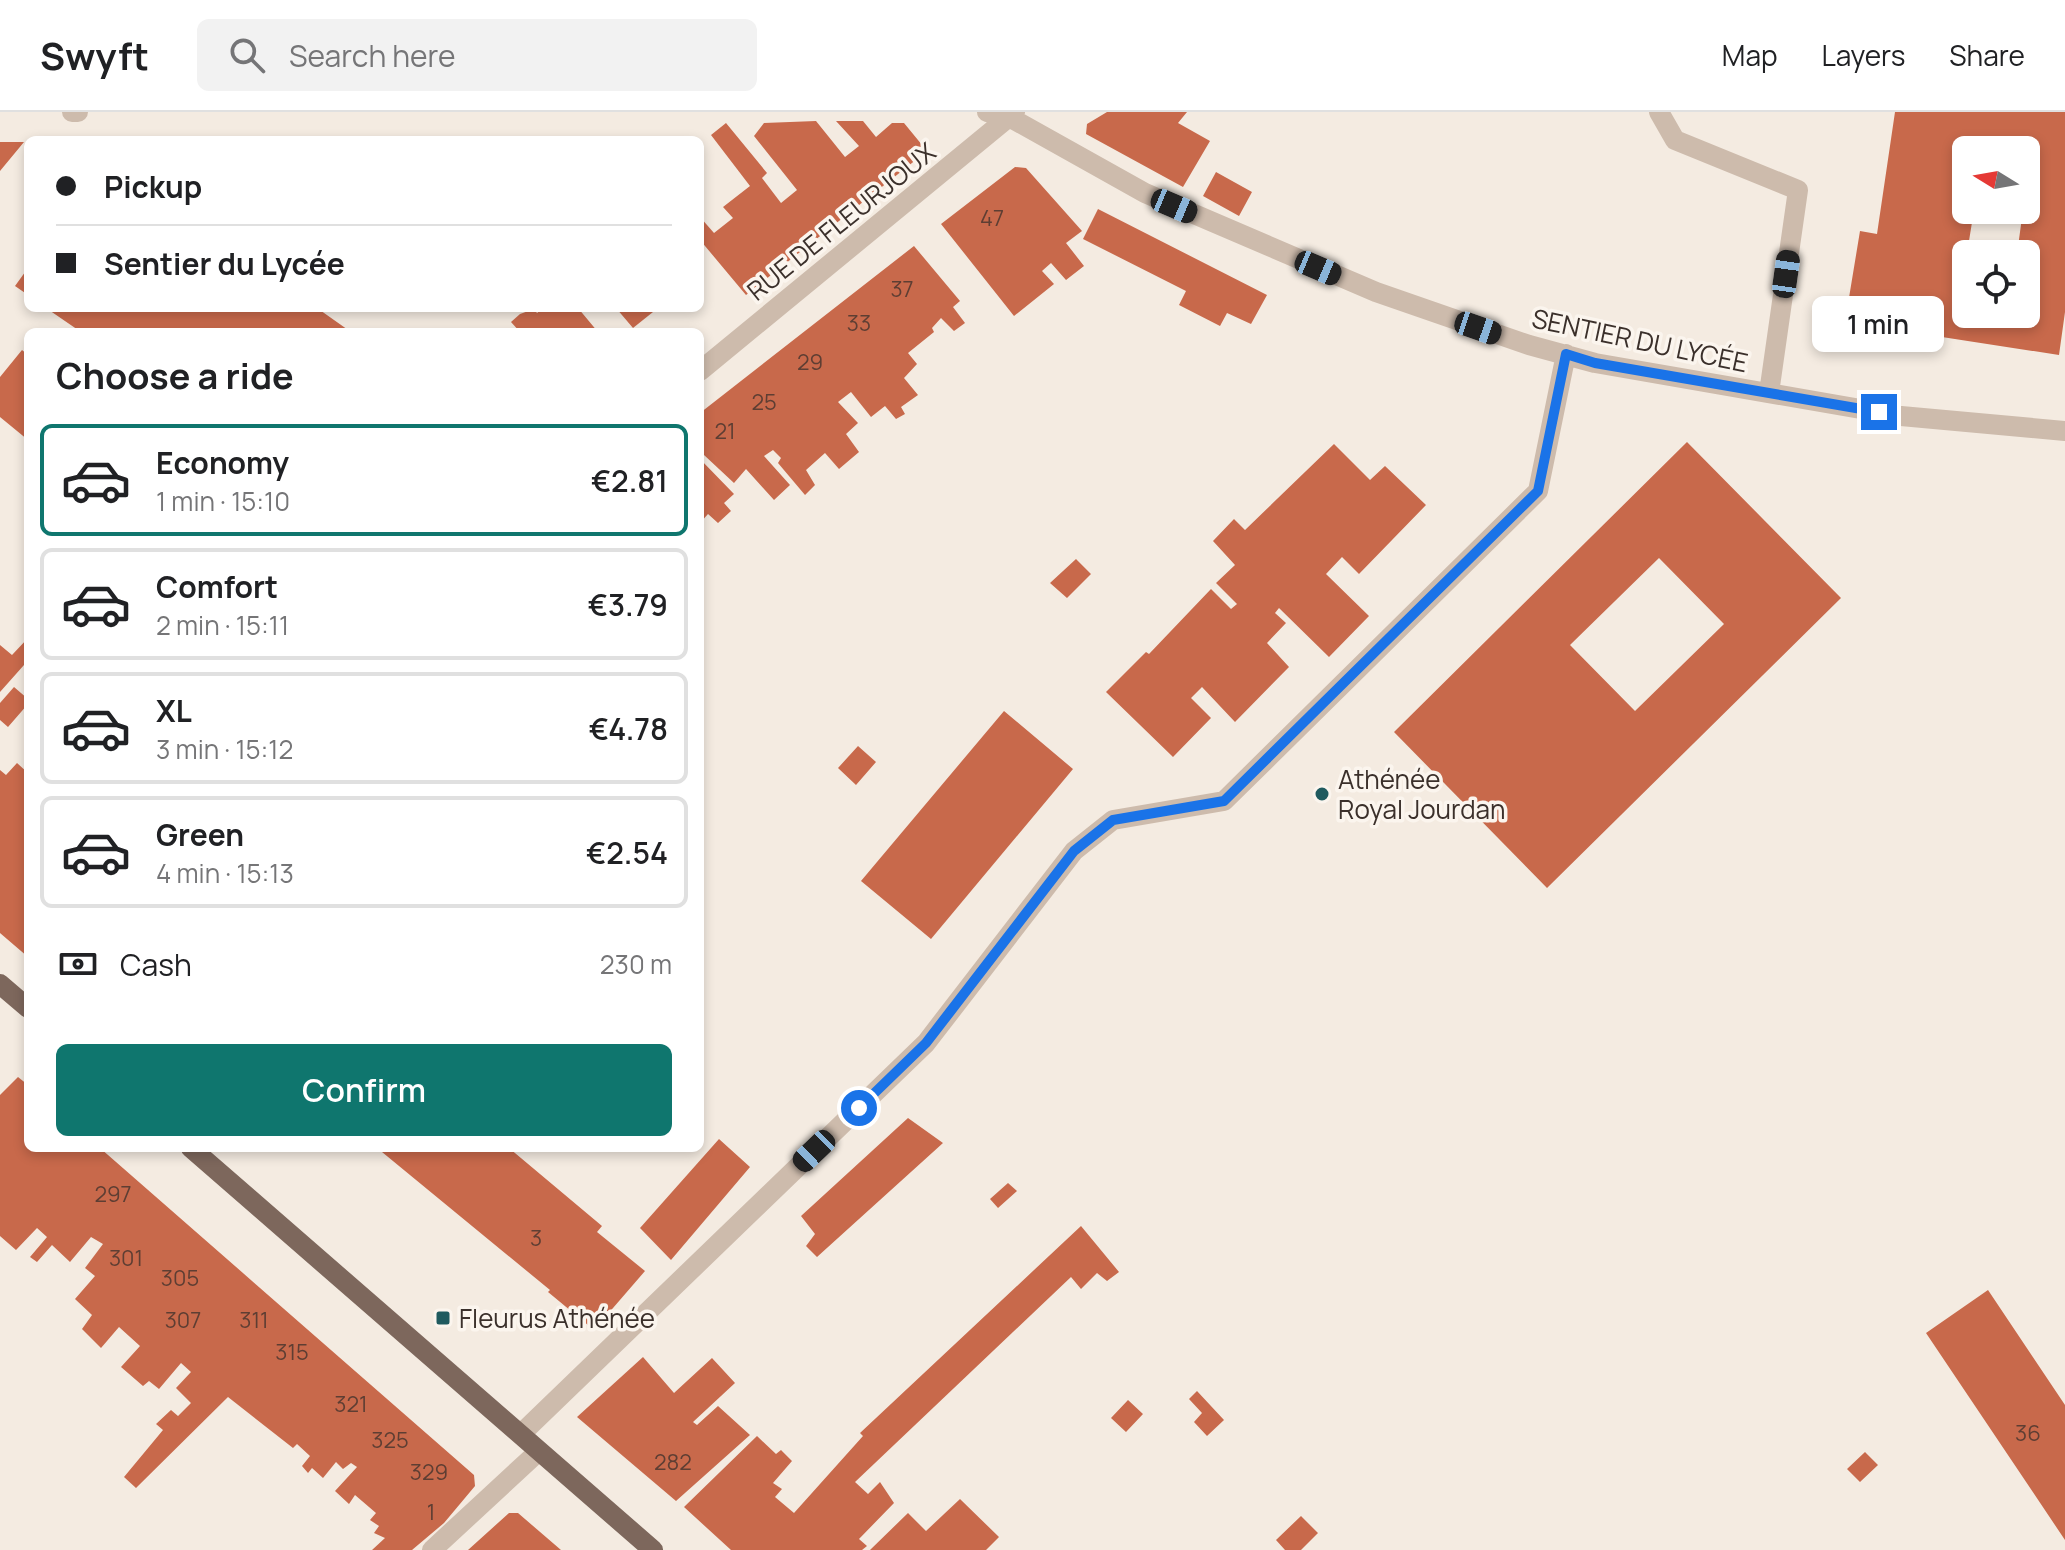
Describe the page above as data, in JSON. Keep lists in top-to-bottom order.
{
  "streets": {
    "street": ["RUE DE FLEURJOUX", "SENTIER DU LYCÉE"]
  },
  "crossings": [
    ["RUE DE FLEURJOUX", "SENTIER DU LYCÉE"]
  ],
  "places": {
    "other": ["Athénée Royal Jourdan"],
    "transit": ["Fleurus Athénée"]
  },
  "house_numbers": [
    "47",
    "37",
    "33",
    "29",
    "25",
    "21",
    "297",
    "3",
    "301",
    "305",
    "307",
    "311",
    "315",
    "321",
    "36",
    "325",
    "282",
    "329",
    "1"
  ],
  "north": "left",
  "page": {
    "header": "Swyft",
    "search": "Search here",
    "nav": ["Map", "Layers", "Share"],
    "banner": ["Pickup", "Sentier du Lycée"],
    "bubble": "1 min",
    "heading": "Choose a ride",
    "list": [
      {
        "name": "Economy",
        "note": "1 min · 15:10",
        "value": "€2.81"
      },
      {
        "name": "Comfort",
        "note": "2 min · 15:11",
        "value": "€3.79"
      },
      {
        "name": "XL",
        "note": "3 min · 15:12",
        "value": "€4.78"
      },
      {
        "name": "Green",
        "note": "4 min · 15:13",
        "value": "€2.54"
      }
    ],
    "pay": ["Cash", "230 m"],
    "buttons": "Confirm"
  }
}
